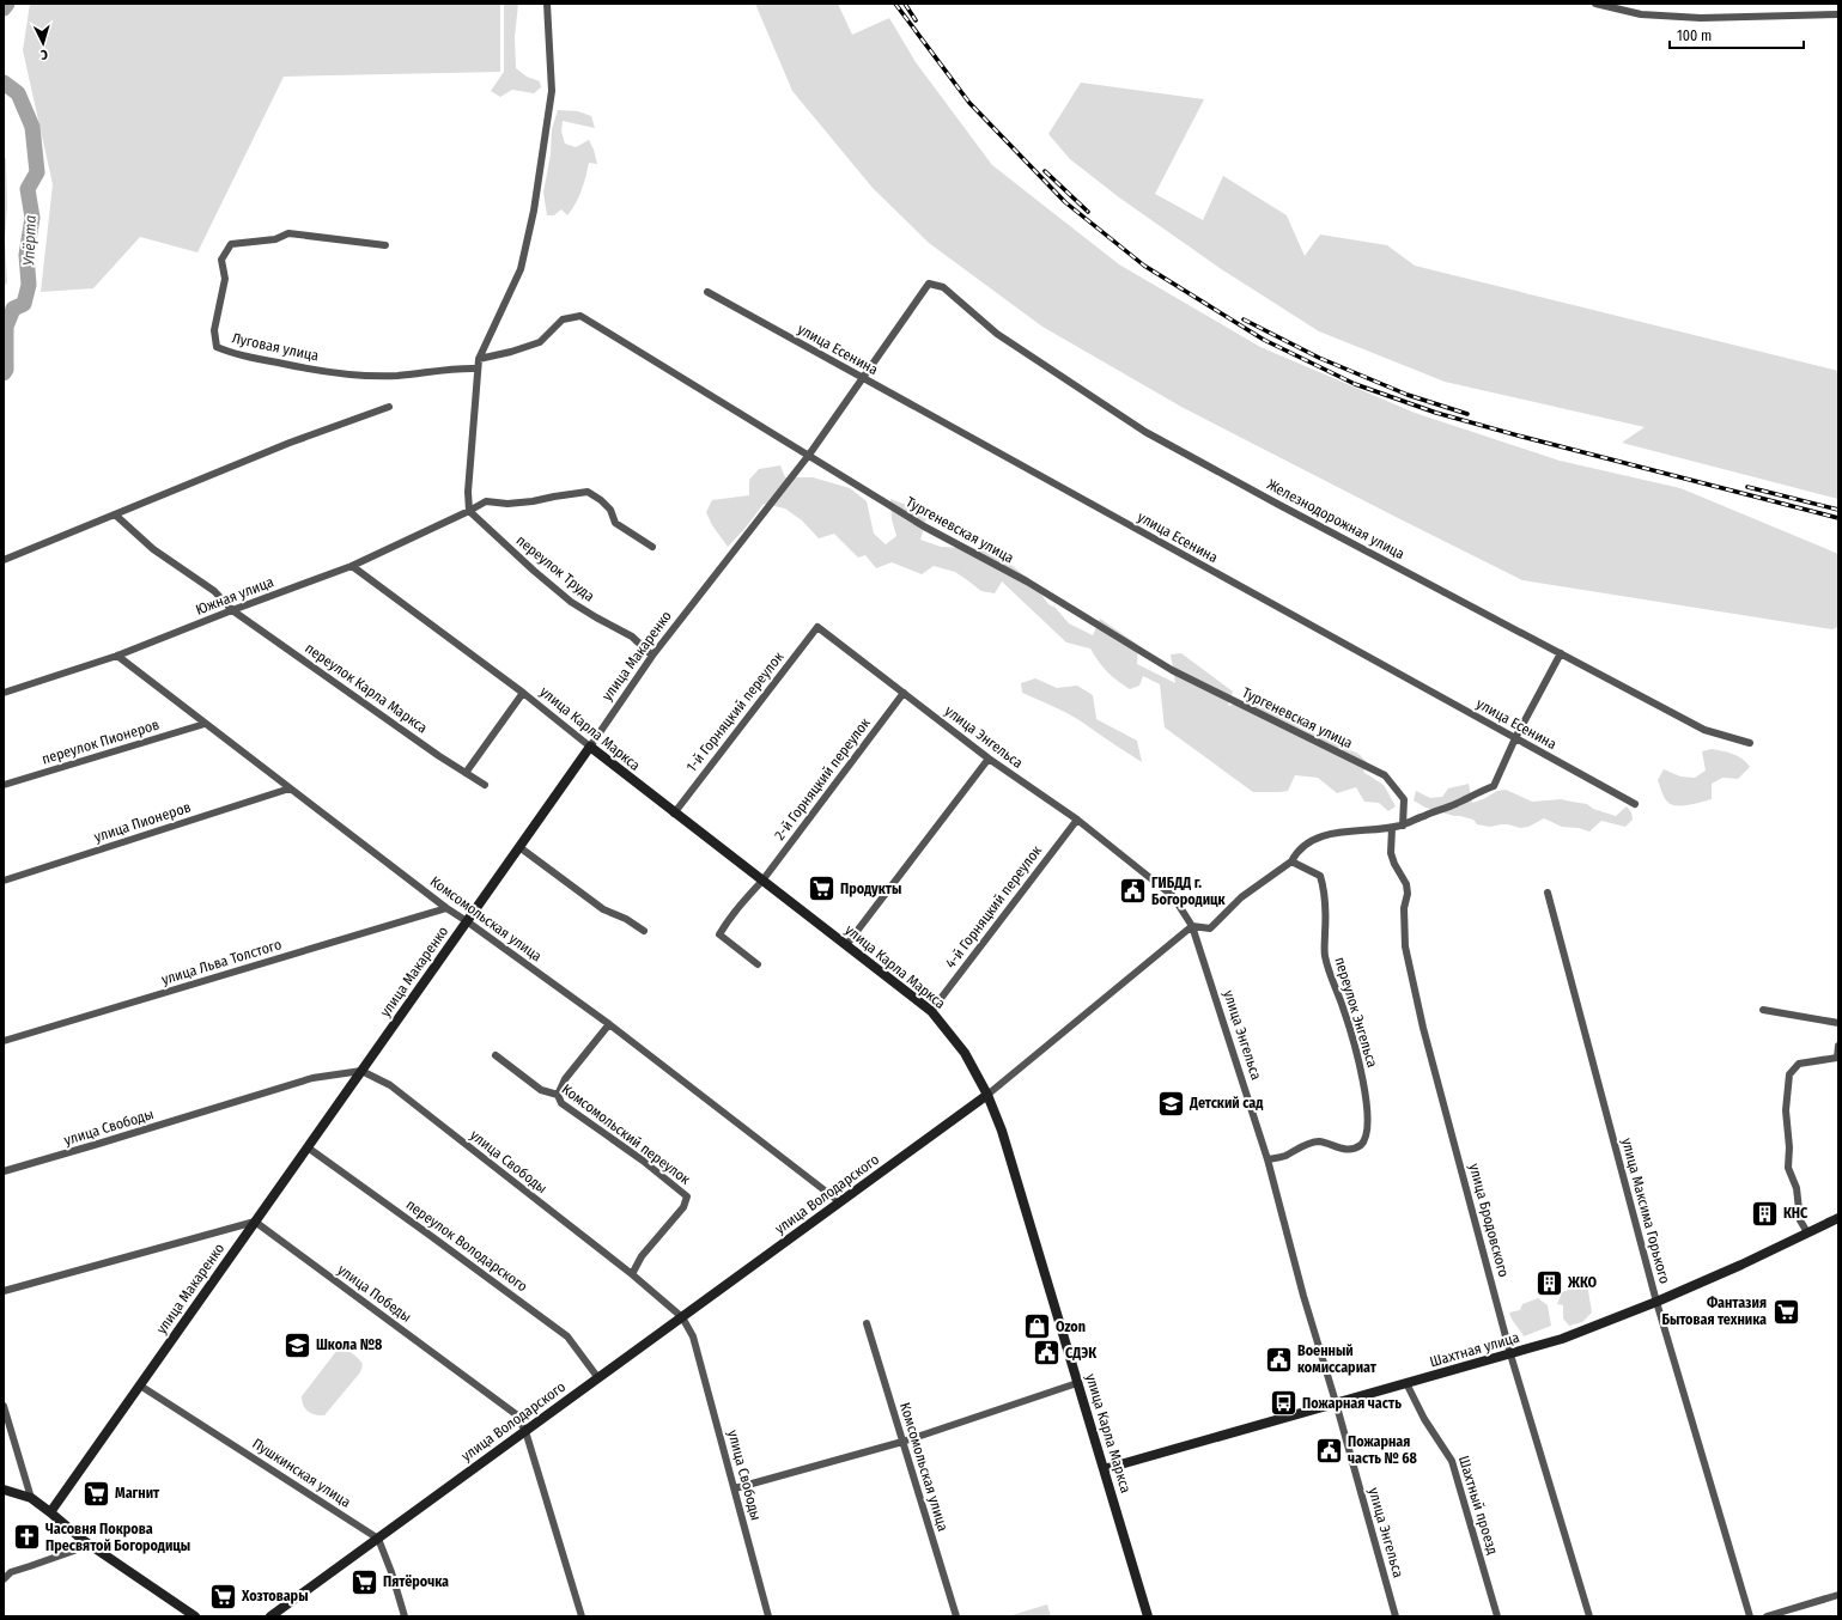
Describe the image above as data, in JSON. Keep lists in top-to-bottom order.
{
  "streets": {
    "main road": [
      "улица Макаренко",
      "улица Карла Маркса",
      "улица Володарского",
      "Шахтная улица"
    ],
    "street": [
      "Луговая улица",
      "улица Есенина",
      "Железнодорожная улица",
      "Тургеневская улица",
      "переулок Труда",
      "Южная улица",
      "переулок Карла Маркса",
      "1-й Горняцкий переулок",
      "улица Энгельса",
      "переулок Пионеров",
      "2-й Горняцкий переулок",
      "улица Пионеров",
      "4-й Горняцкий переулок",
      "Комсомольская улица",
      "улица Льва Толстого",
      "переулок Энгельса",
      "улица Свободы",
      "Комсомольский переулок",
      "улица Максима Горького",
      "улица Бродовского",
      "переулок Володарского",
      "улица Победы",
      "Пушкинская улица",
      "Шахтный проезд"
    ]
  },
  "crossings": [
    ["улица Есенина", "улица Макаренко"],
    ["Железнодорожная улица", "улица Макаренко"],
    ["Тургеневская улица", "улица Макаренко"],
    ["переулок Труда", "Южная улица"],
    ["переулок Труда", "улица Макаренко"],
    ["Южная улица", "переулок Карла Маркса"],
    ["Южная улица", "улица Карла Маркса"],
    ["Южная улица", "Комсомольская улица"],
    ["улица Макаренко", "улица Карла Маркса"],
    ["улица Макаренко", "Комсомольская улица"],
    ["улица Макаренко", "улица Свободы"],
    ["улица Макаренко", "переулок Володарского"],
    ["улица Макаренко", "улица Победы"],
    ["улица Макаренко", "Пушкинская улица"],
    ["1-й Горняцкий переулок", "улица Карла Маркса"],
    ["1-й Горняцкий переулок", "улица Энгельса"],
    ["улица Карла Маркса", "2-й Горняцкий переулок"],
    ["улица Карла Маркса", "4-й Горняцкий переулок"],
    ["улица Карла Маркса", "улица Володарского"],
    ["улица Карла Маркса", "Шахтная улица"],
    ["улица Энгельса", "2-й Горняцкий переулок"],
    ["улица Энгельса", "4-й Горняцкий переулок"],
    ["улица Энгельса", "переулок Энгельса"],
    ["улица Энгельса", "улица Володарского"],
    ["улица Энгельса", "Шахтная улица"],
    ["переулок Пионеров", "Комсомольская улица"],
    ["улица Пионеров", "Комсомольская улица"],
    ["Комсомольская улица", "улица Льва Толстого"],
    ["Комсомольская улица", "улица Володарского"],
    ["улица Свободы", "Комсомольский переулок"],
    ["улица Свободы", "улица Володарского"],
    ["улица Володарского", "переулок Володарского"],
    ["улица Володарского", "улица Победы"],
    ["улица Володарского", "Пушкинская улица"],
    ["улица Максима Горького", "Шахтная улица"],
    ["улица Бродовского", "Шахтная улица"],
    ["Шахтная улица", "Шахтный проезд"]
  ],
  "water": ["Упёрта"],
  "places": {
    "supermarket": [
      "Продукты",
      "Фантазия Бытовая техника",
      "Магнит",
      "Пятёрочка",
      "Хозтовары"
    ],
    "public building": [
      "ГИБДД г. Богородицк",
      "СДЭК",
      "Военный комиссариат",
      "Пожарная часть № 68"
    ],
    "school or university": ["Детский сад", "Школа №8"],
    "building": ["КНС", "ЖКО"],
    "shop": ["Ozon"],
    "bus stop": ["Пожарная часть"],
    "church": ["Часовня Покрова Пресвятой Богородицы"]
  },
  "scale_bar": "100 m",
  "north": "bottom"
}
